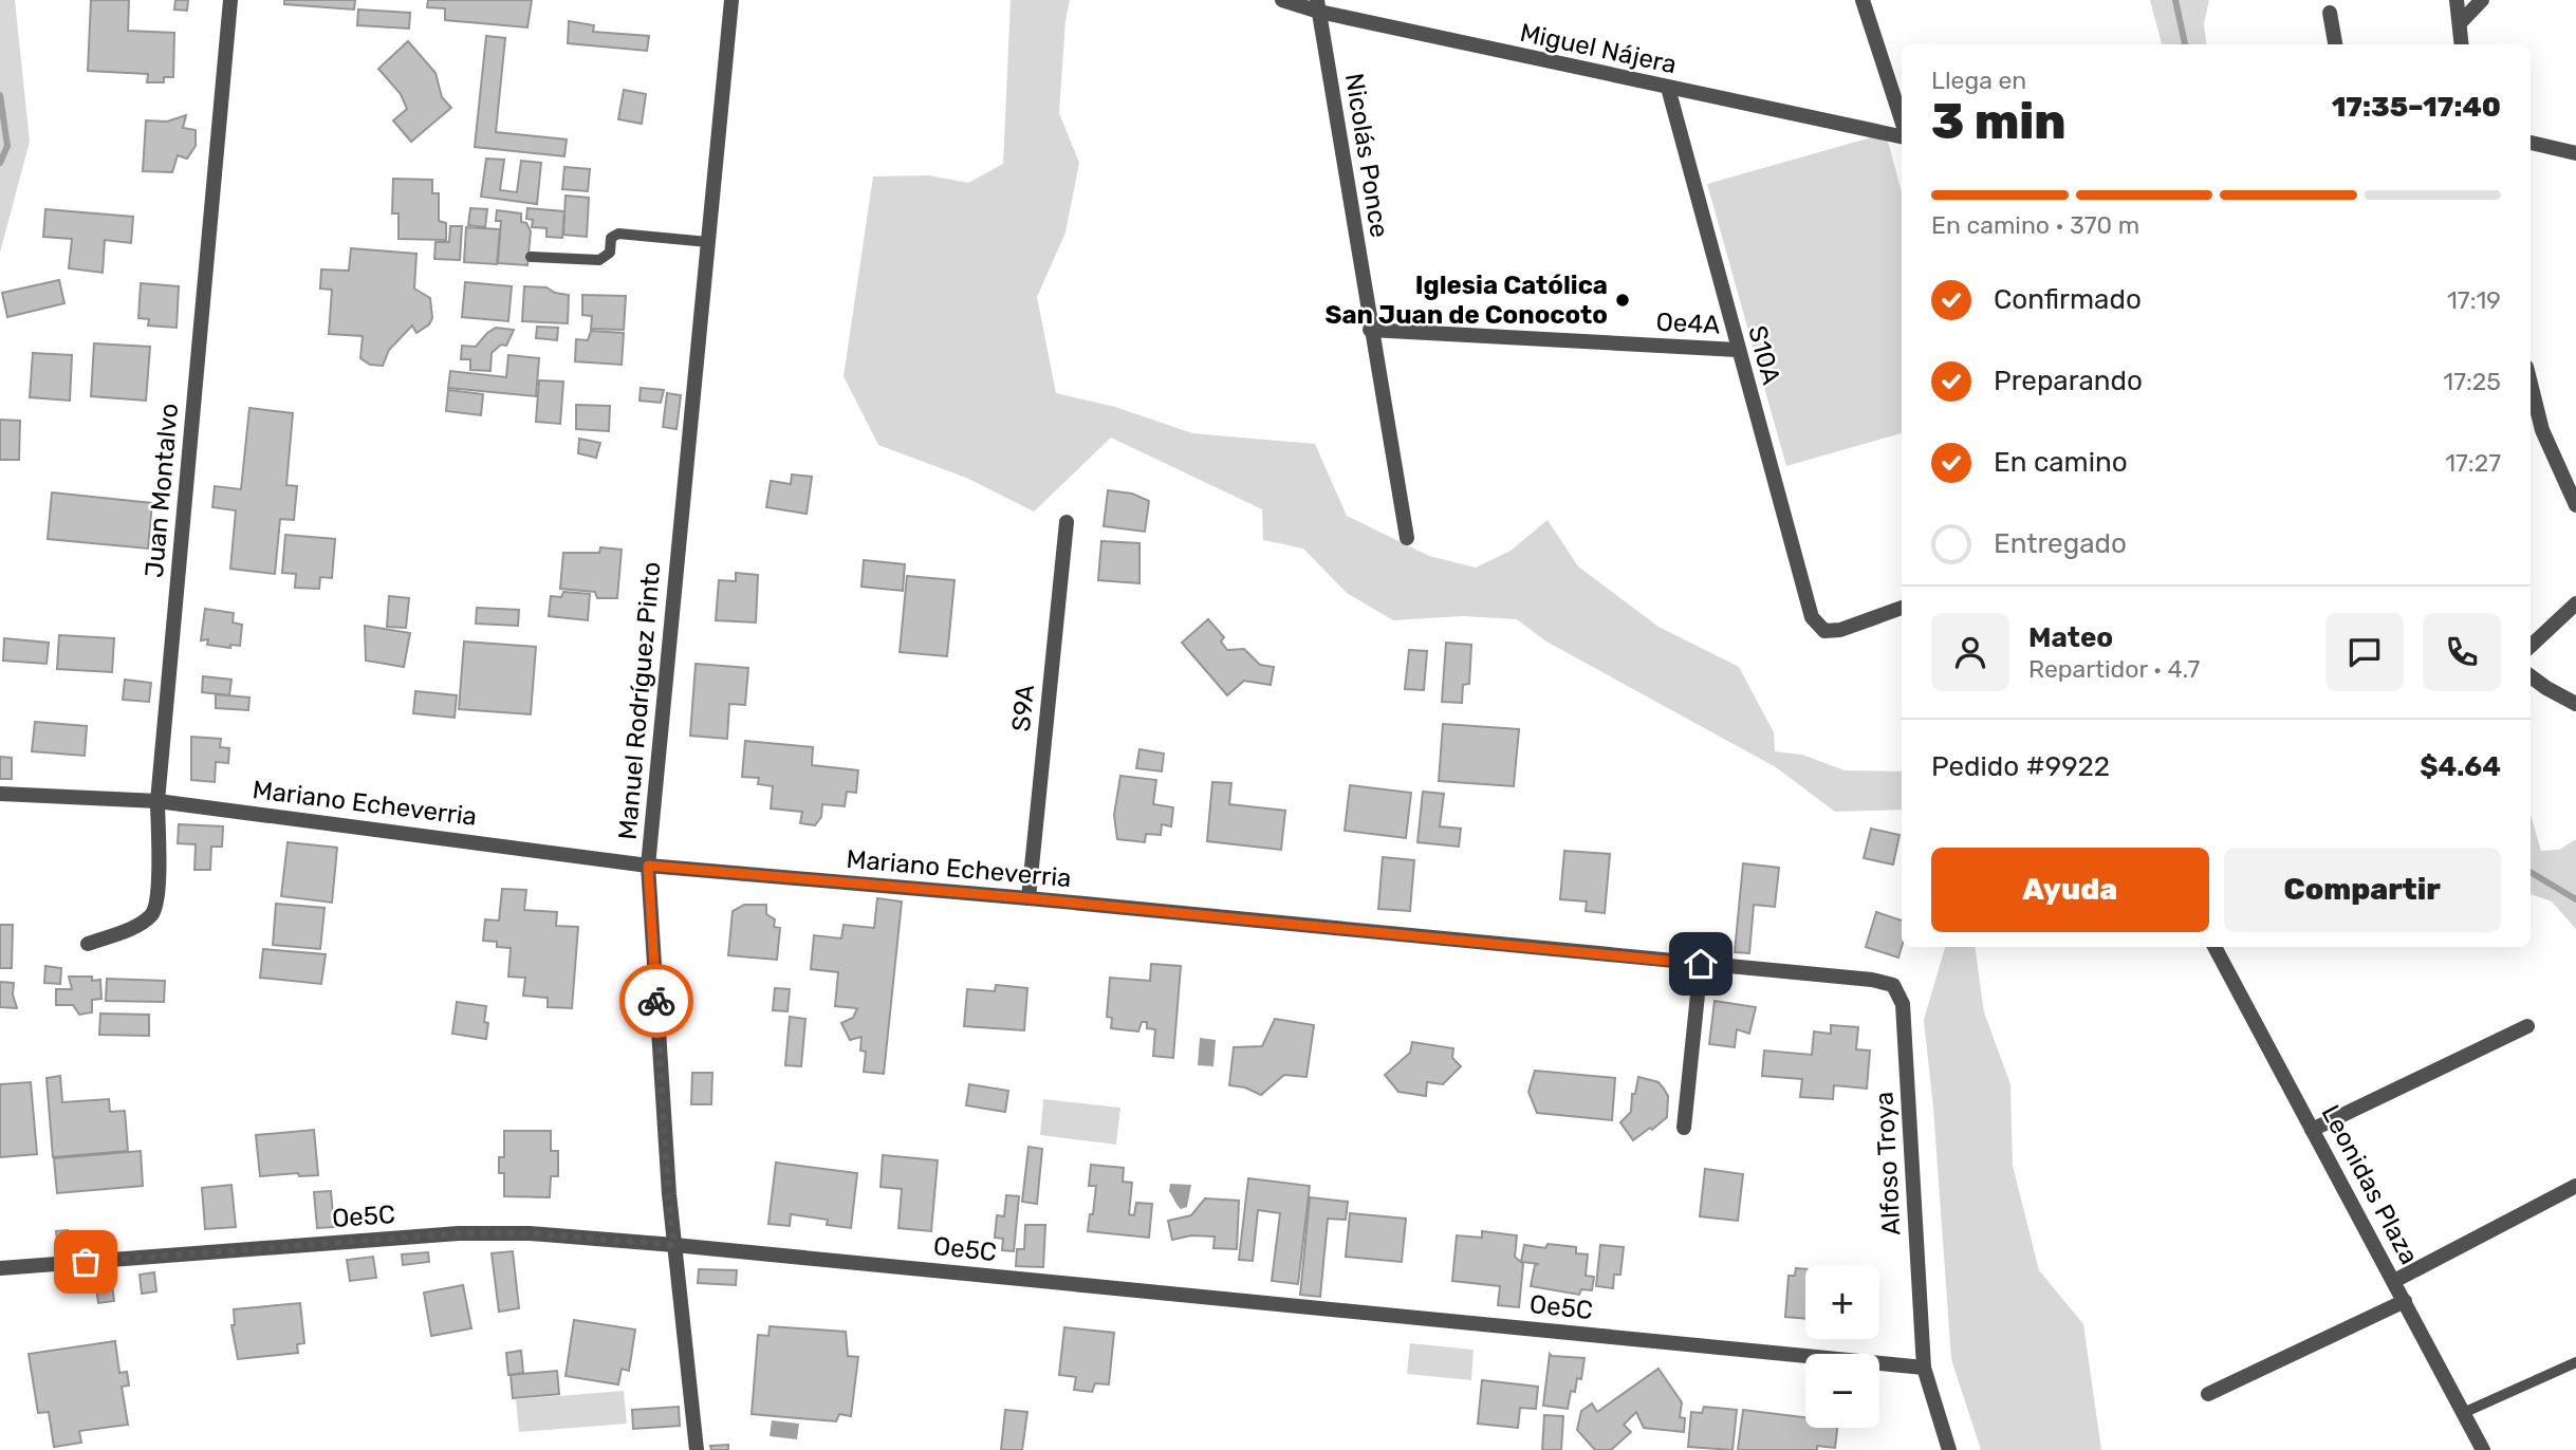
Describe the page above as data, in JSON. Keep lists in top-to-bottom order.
{
  "streets": {
    "street": [
      "Miguel Nájera",
      "Nicolás Ponce",
      "Oe4A",
      "S10A",
      "Juan Montalvo",
      "Manuel Rodríguez Pinto",
      "S9A",
      "Mariano Echeverria",
      "Alfoso Troya",
      "Leonidas Plaza",
      "Oe5C"
    ]
  },
  "crossings": [
    ["Miguel Nájera", "Nicolás Ponce"],
    ["Miguel Nájera", "S10A"],
    ["Nicolás Ponce", "Oe4A"],
    ["Oe4A", "S10A"],
    ["Juan Montalvo", "Mariano Echeverria"],
    ["Manuel Rodríguez Pinto", "Mariano Echeverria"],
    ["Manuel Rodríguez Pinto", "Oe5C"],
    ["S9A", "Mariano Echeverria"],
    ["Mariano Echeverria", "Alfoso Troya"],
    ["Alfoso Troya", "Oe5C"]
  ],
  "places": ["Iglesia Católica San Juan de Conocoto"],
  "page": {
    "heading": ["3 min", "Llega en", "17:35–17:40"],
    "panel": [
      "Mateo",
      "Repartidor · 4.7",
      "Pedido #9922",
      "$4.64"
    ],
    "bar": "En camino · 370 m",
    "list": [
      ["Confirmado", "17:19"],
      ["Preparando", "17:25"],
      ["En camino", "17:27"],
      "Entregado"
    ],
    "buttons": ["Ayuda", "Compartir"],
    "map_buttons": ["+", "−"]
  }
}
